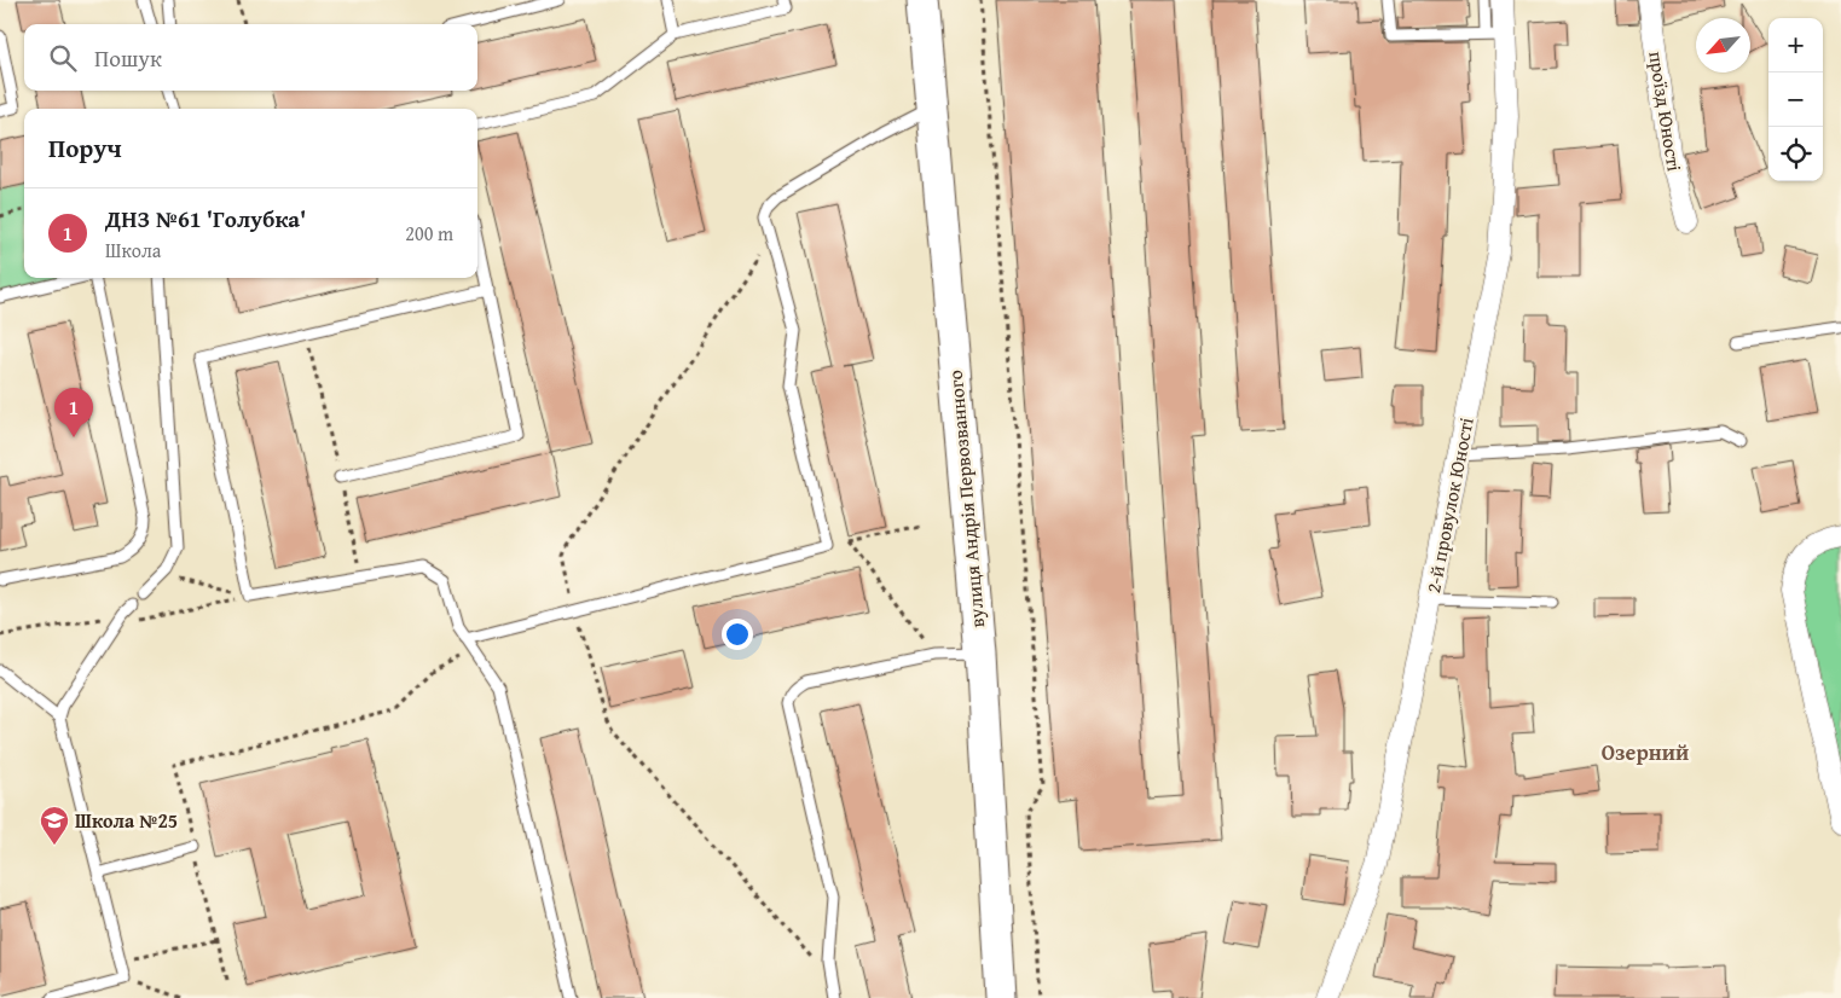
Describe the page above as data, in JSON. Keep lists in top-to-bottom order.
{
  "streets": {
    "street": ["проїзд Юності", "вулиця Андрія Первозванного", "2-й провулок Юності"]
  },
  "districts": ["Озерний"],
  "places": {
    "school or university": ["Школа №25"]
  },
  "north": "bottom left",
  "page": {
    "map_buttons": ["+", "−"],
    "search": "Пошук",
    "heading": "Поруч",
    "list": [
      {
        "mark": "1",
        "name": "ДНЗ №61 'Голубка'",
        "note": "Школа",
        "value": "200 m"
      }
    ],
    "pins": "1"
  }
}
